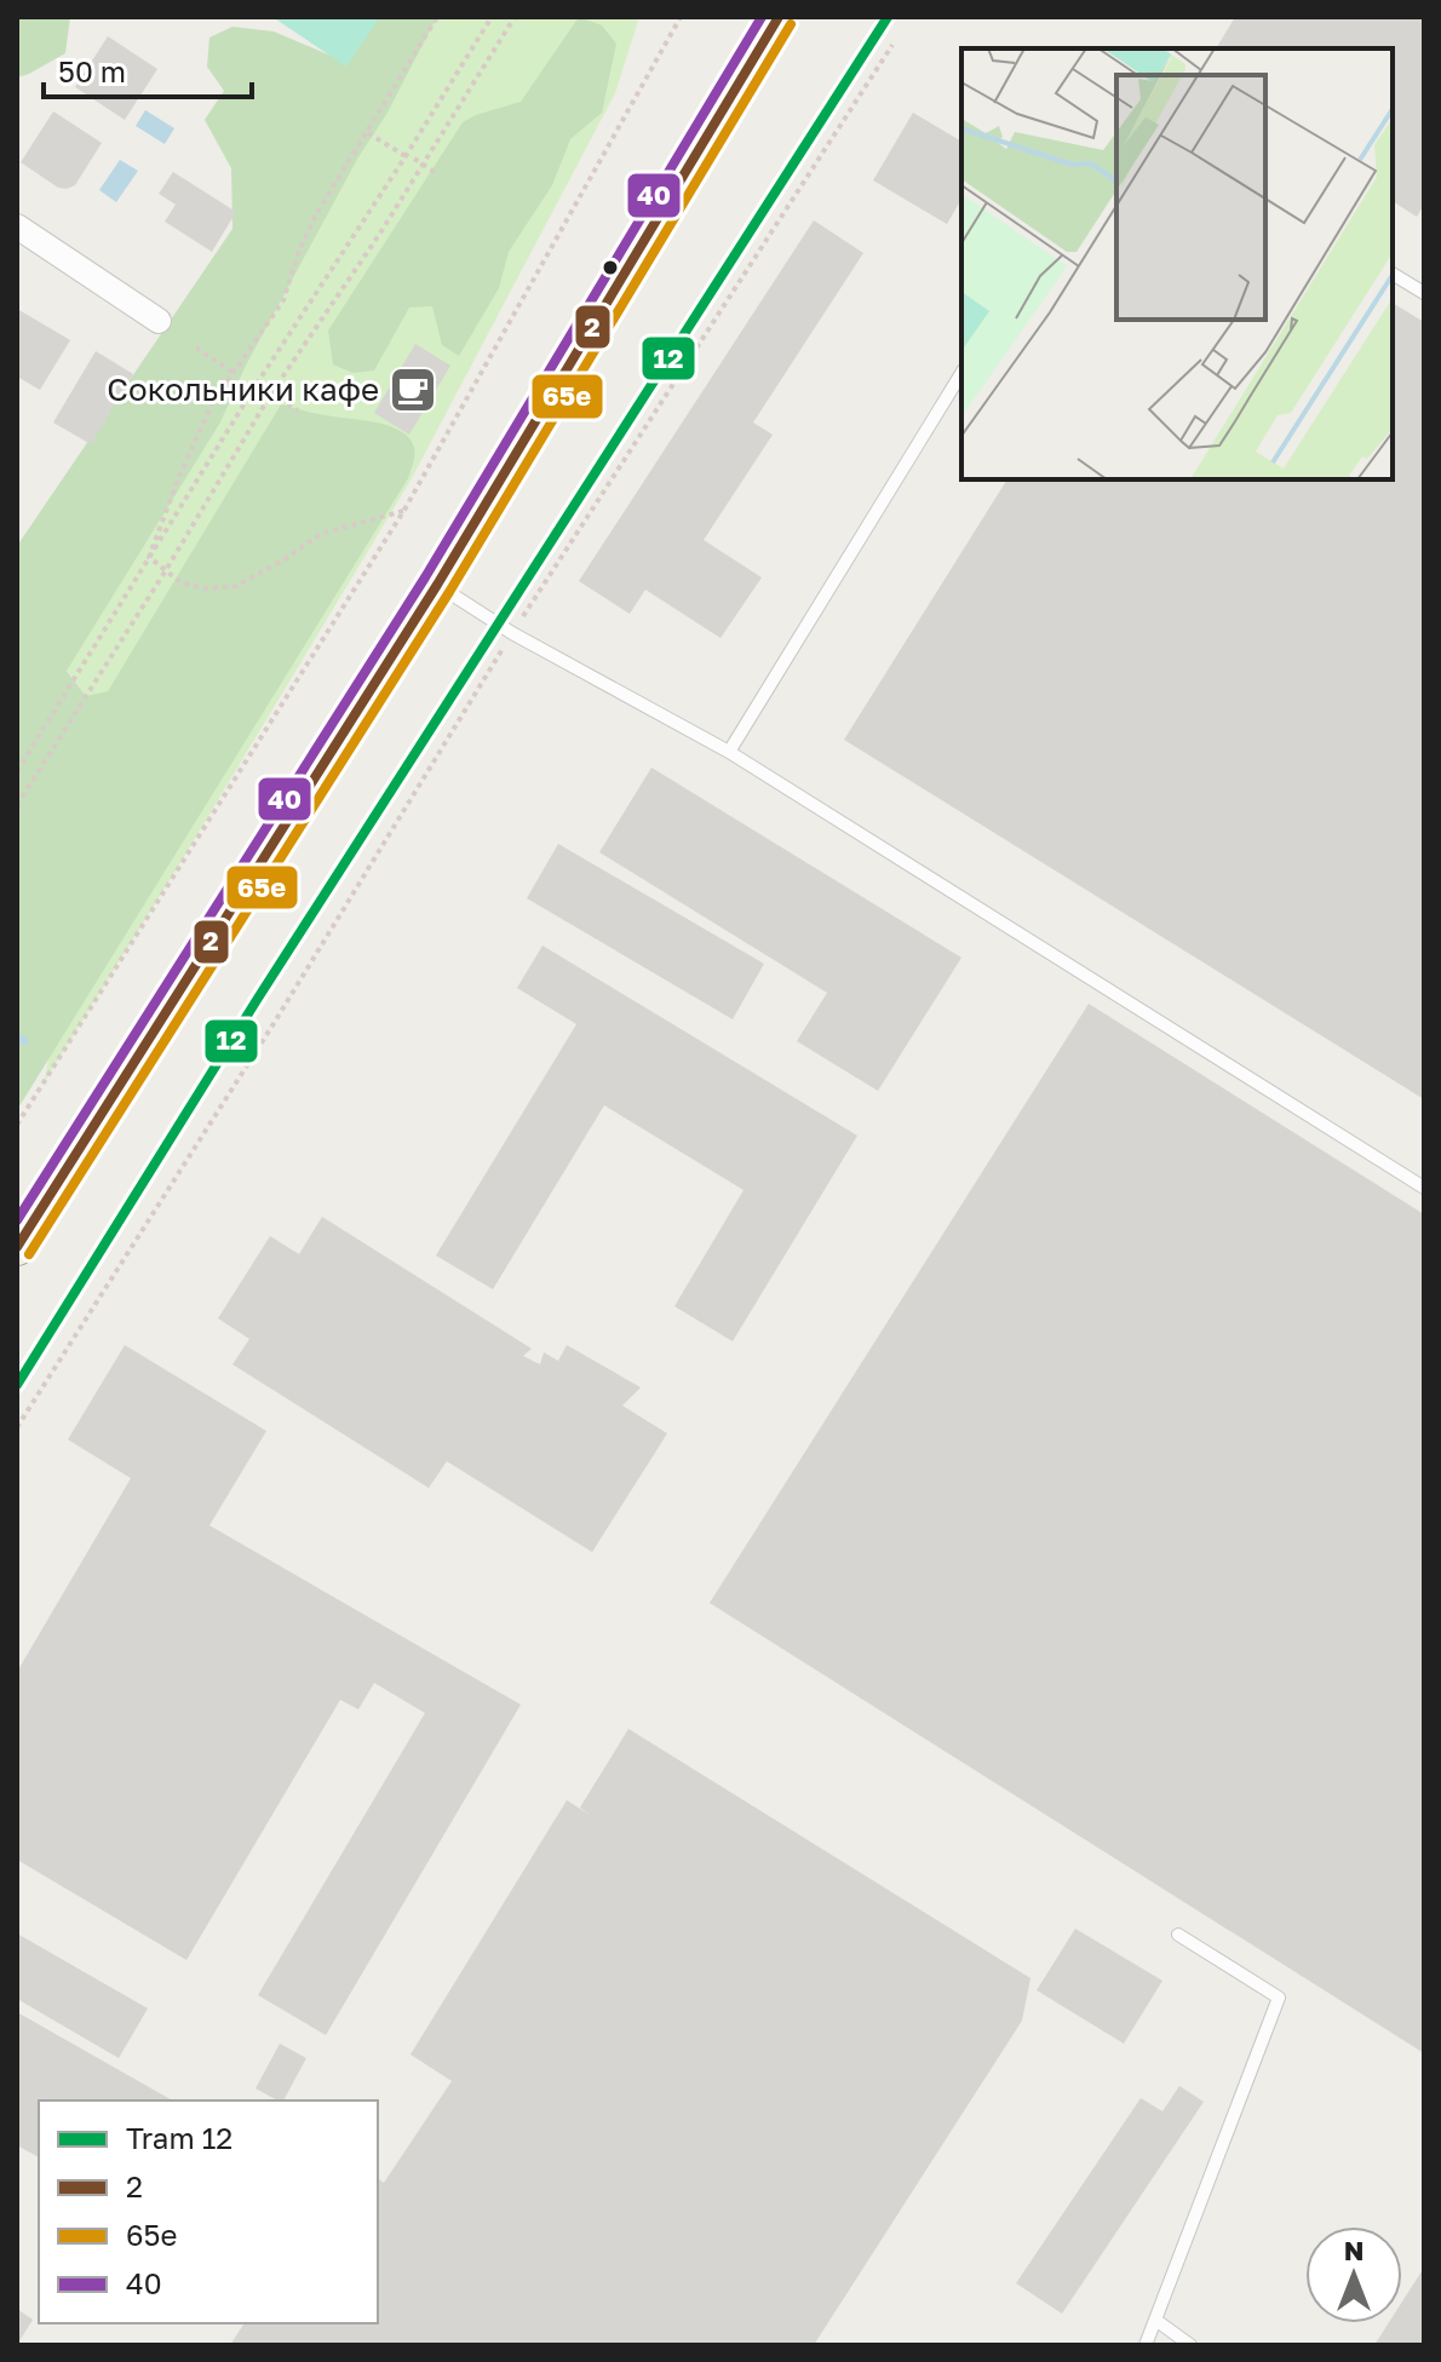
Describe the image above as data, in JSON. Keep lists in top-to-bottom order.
{
  "places": {
    "cafe": ["Сокольники кафе"]
  },
  "lines": [
    "tram line 12",
    "transit line 2",
    "transit line 40",
    "transit line 65е"
  ],
  "legend": [
    "Tram 12",
    "2",
    "65е",
    "40"
  ],
  "scale_bar": "50 m",
  "north": "top"
}
